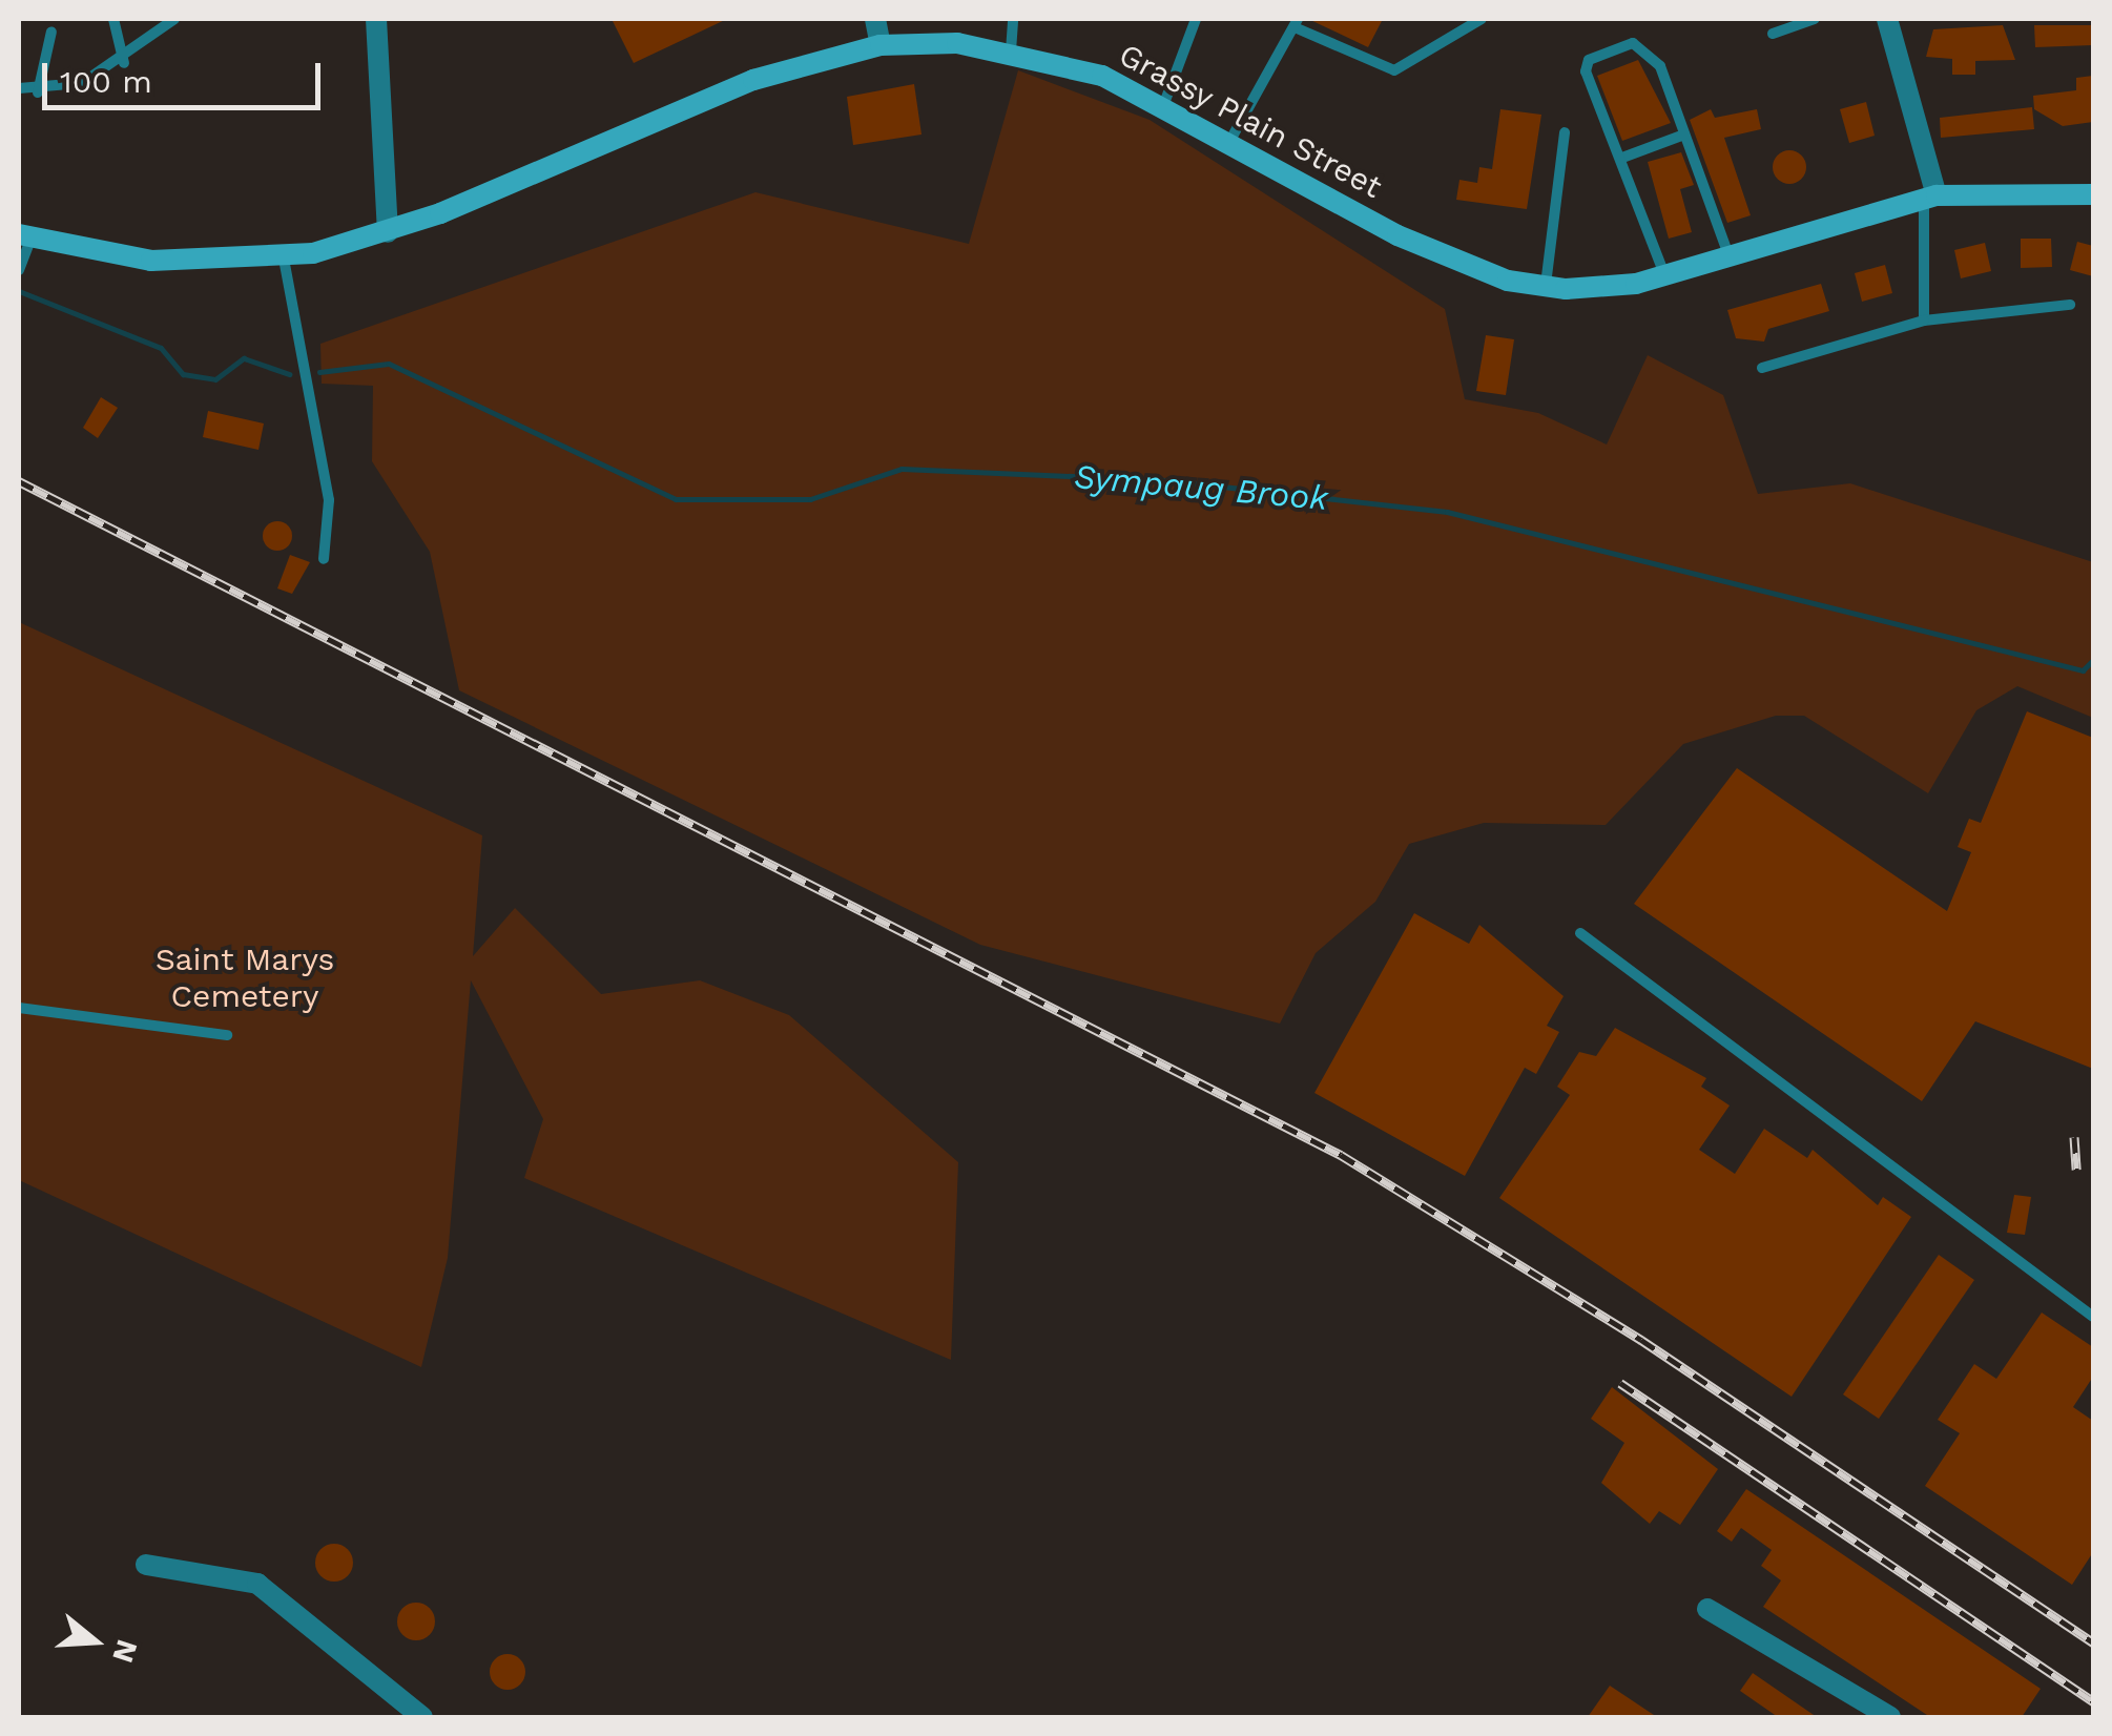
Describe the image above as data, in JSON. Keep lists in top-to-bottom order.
{
  "streets": {
    "main road": ["Grassy Plain Street"]
  },
  "water": ["Sympaug Brook"],
  "parks": ["Saint Marys Cemetery"],
  "scale_bar": "100 m",
  "north": "right"
}
